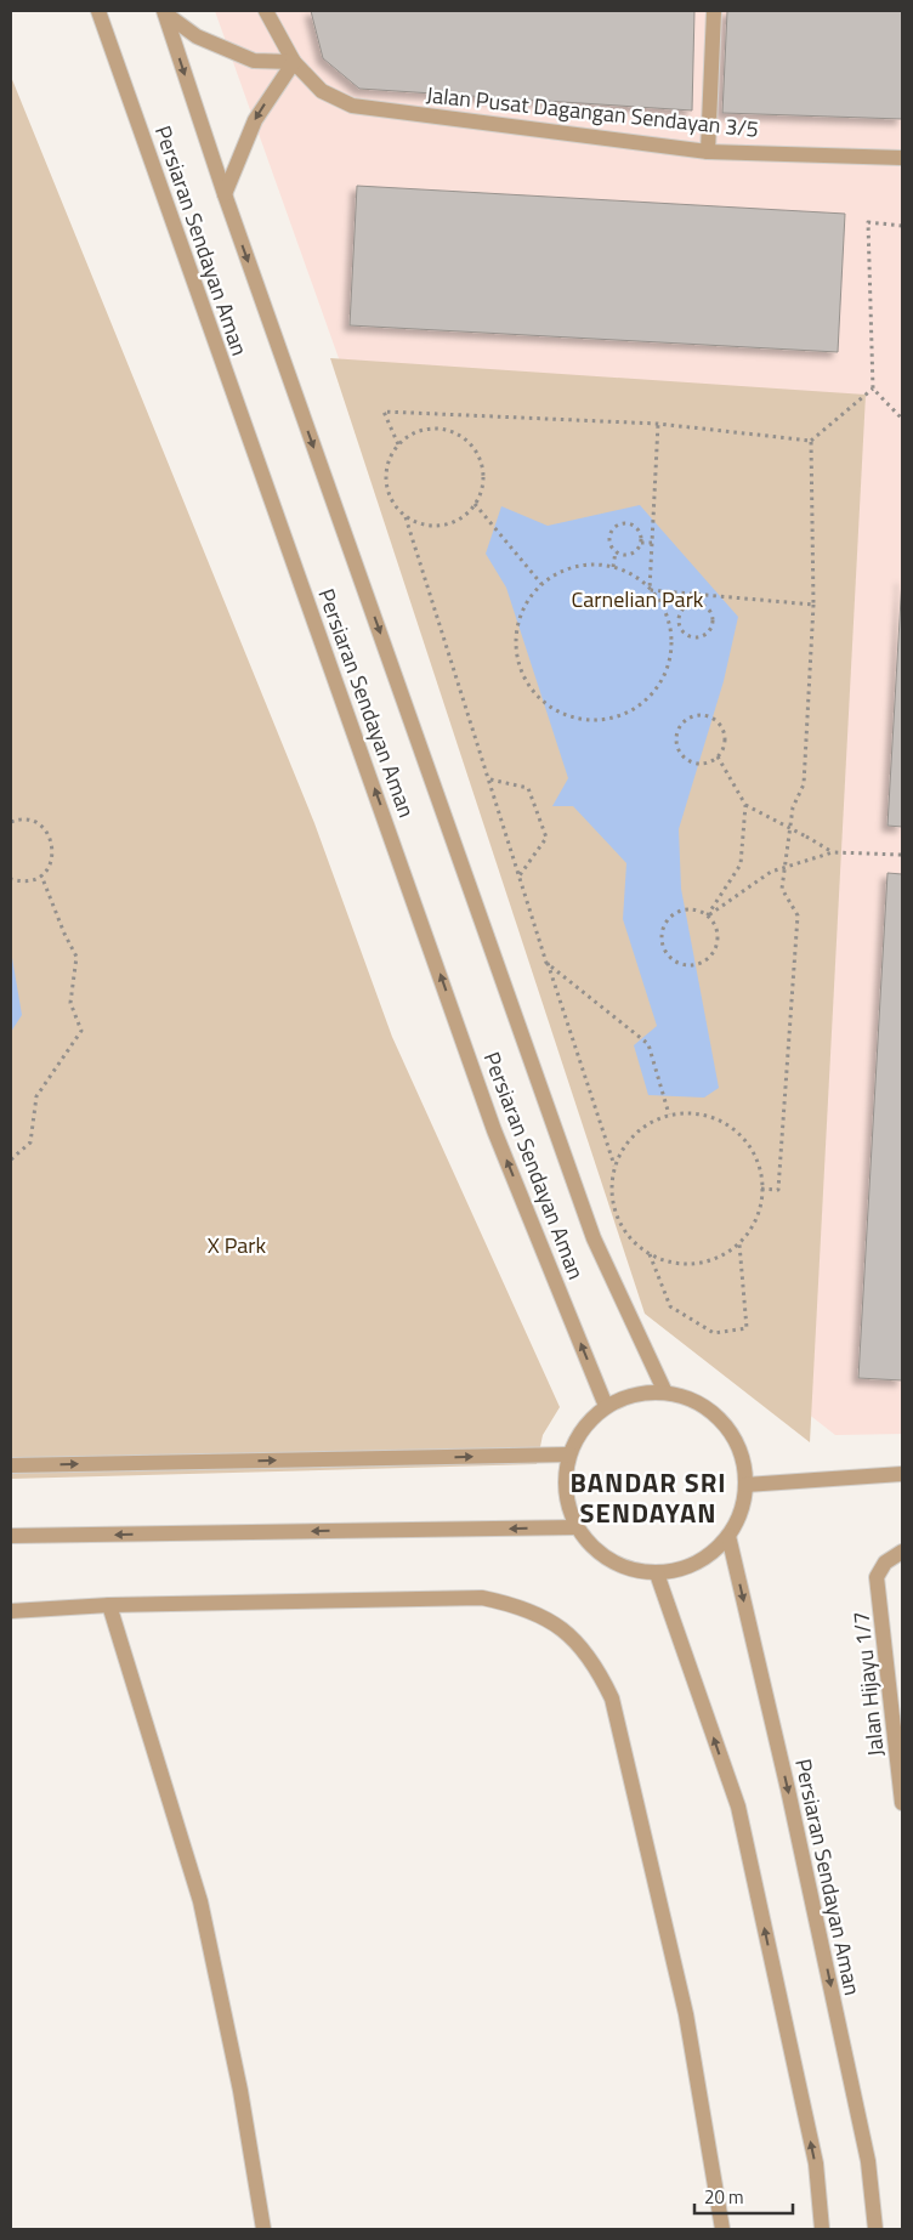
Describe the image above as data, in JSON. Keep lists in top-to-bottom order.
{
  "streets": {
    "street": ["Jalan Pusat Dagangan Sendayan 3/5", "Persiaran Sendayan Aman", "Jalan Hijayu 1/7"]
  },
  "districts": ["BANDAR SRI SENDAYAN"],
  "parks": ["Carnelian Park", "X Park"],
  "scale_bar": "20 m"
}
